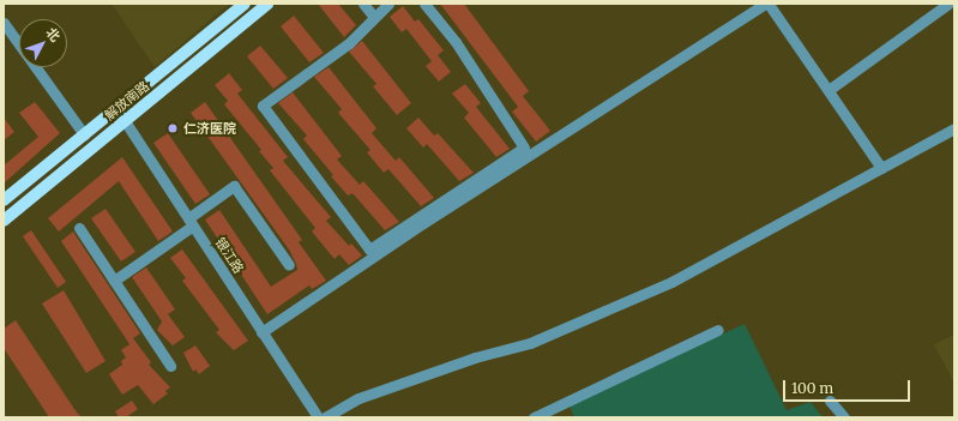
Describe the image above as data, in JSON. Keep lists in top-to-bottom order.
{
  "streets": {
    "main road": ["解放南路"],
    "street": ["银江路"]
  },
  "crossings": [
    ["解放南路", "银江路"]
  ],
  "places": ["仁济医院"],
  "scale_bar": "100 m",
  "north": "top right"
}
